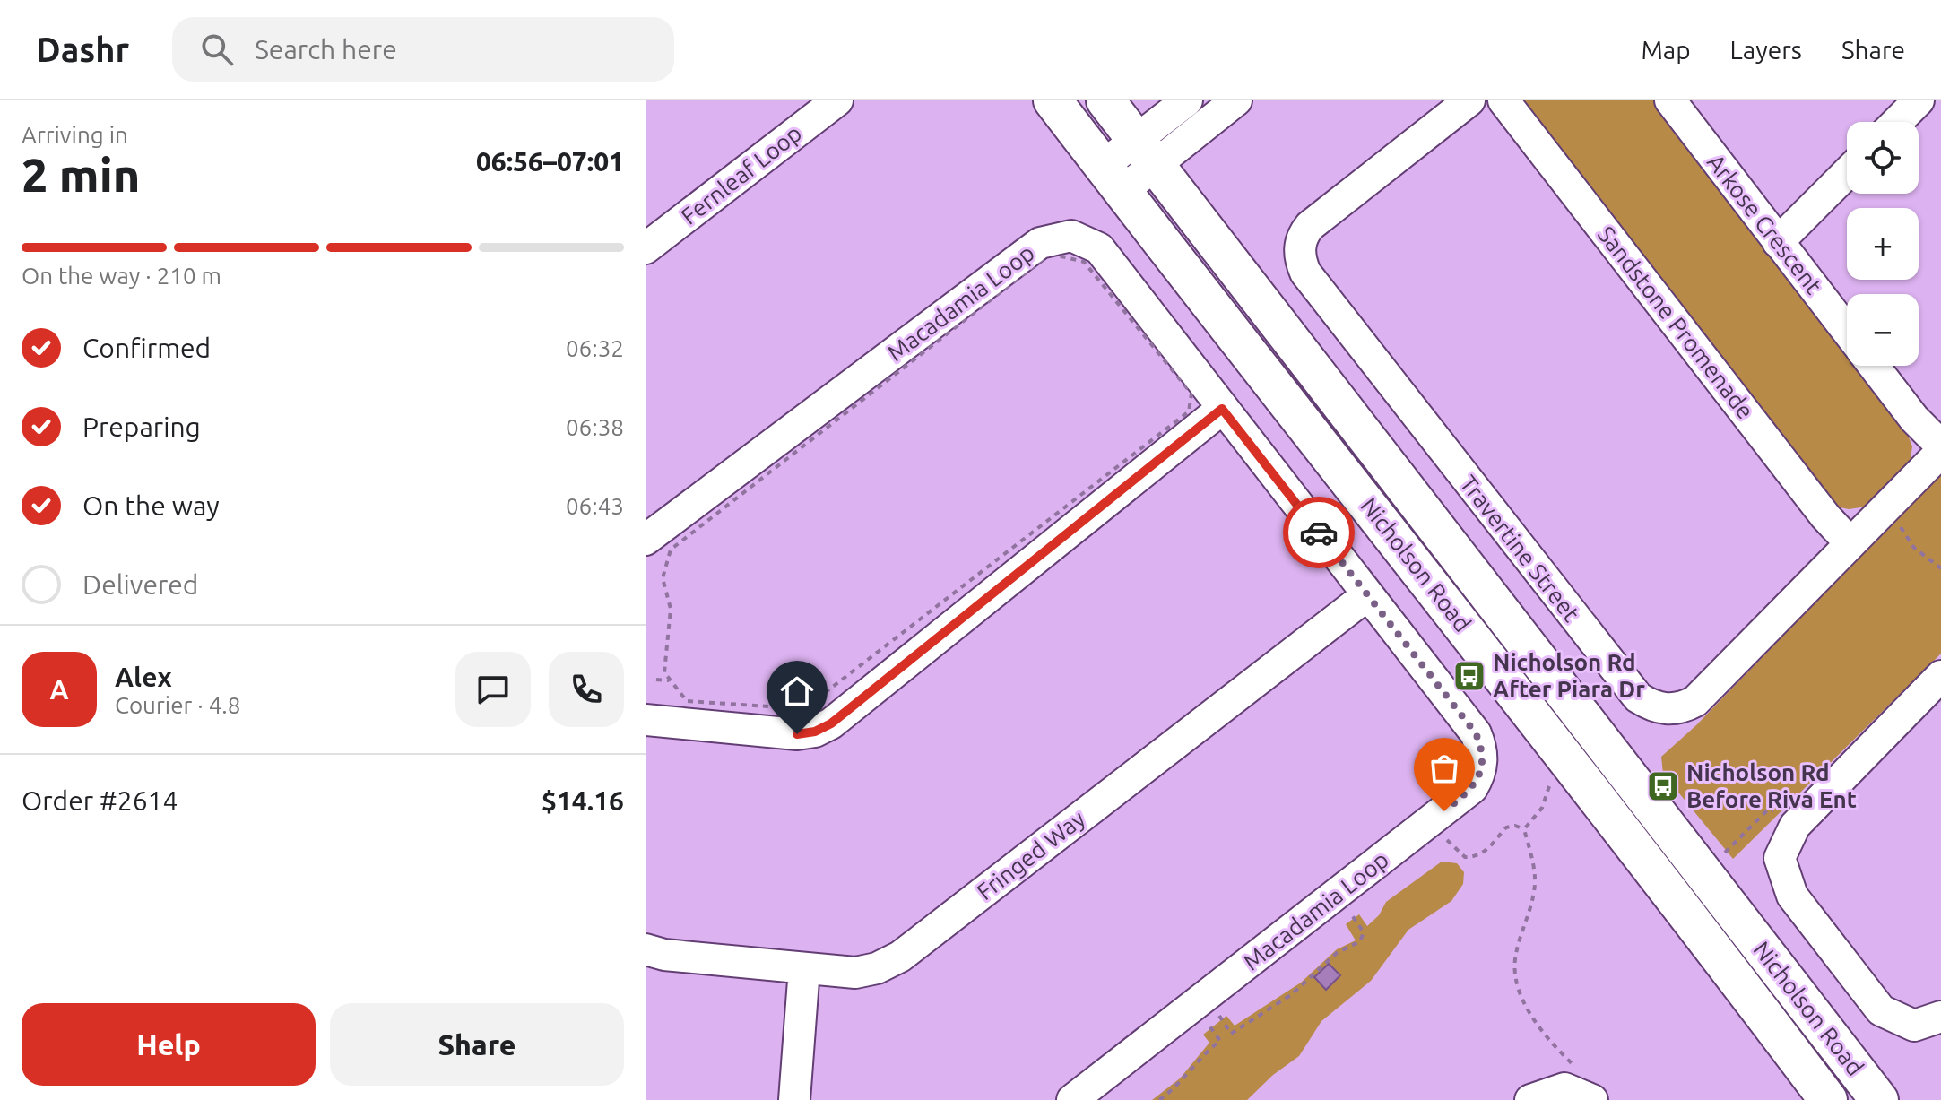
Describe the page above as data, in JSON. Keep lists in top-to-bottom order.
{
  "streets": {
    "main road": ["Nicholson Road"],
    "street": [
      "Fernleaf Loop",
      "Arkose Crescent",
      "Macadamia Loop",
      "Sandstone Promenade",
      "Travertine Street",
      "Fringed Way"
    ]
  },
  "crossings": [
    ["Macadamia Loop", "Fringed Way"],
    ["Sandstone Promenade", "Travertine Street"]
  ],
  "places": {
    "bus stop": ["Nicholson Rd After Piara Dr", "Nicholson Rd Before Riva Ent"]
  },
  "page": {
    "header": "Dashr",
    "search": "Search here",
    "nav": ["Map", "Layers", "Share"],
    "heading": ["2 min", "Arriving in", "06:56–07:01"],
    "panel": [
      "Alex",
      "Courier · 4.8",
      "Order #2614",
      "$14.16"
    ],
    "map_buttons": ["+", "−"],
    "bar": "On the way · 210 m",
    "list": [
      ["Confirmed", "06:32"],
      ["Preparing", "06:38"],
      ["On the way", "06:43"],
      "Delivered"
    ],
    "round": "A",
    "buttons": ["Help", "Share"]
  }
}
